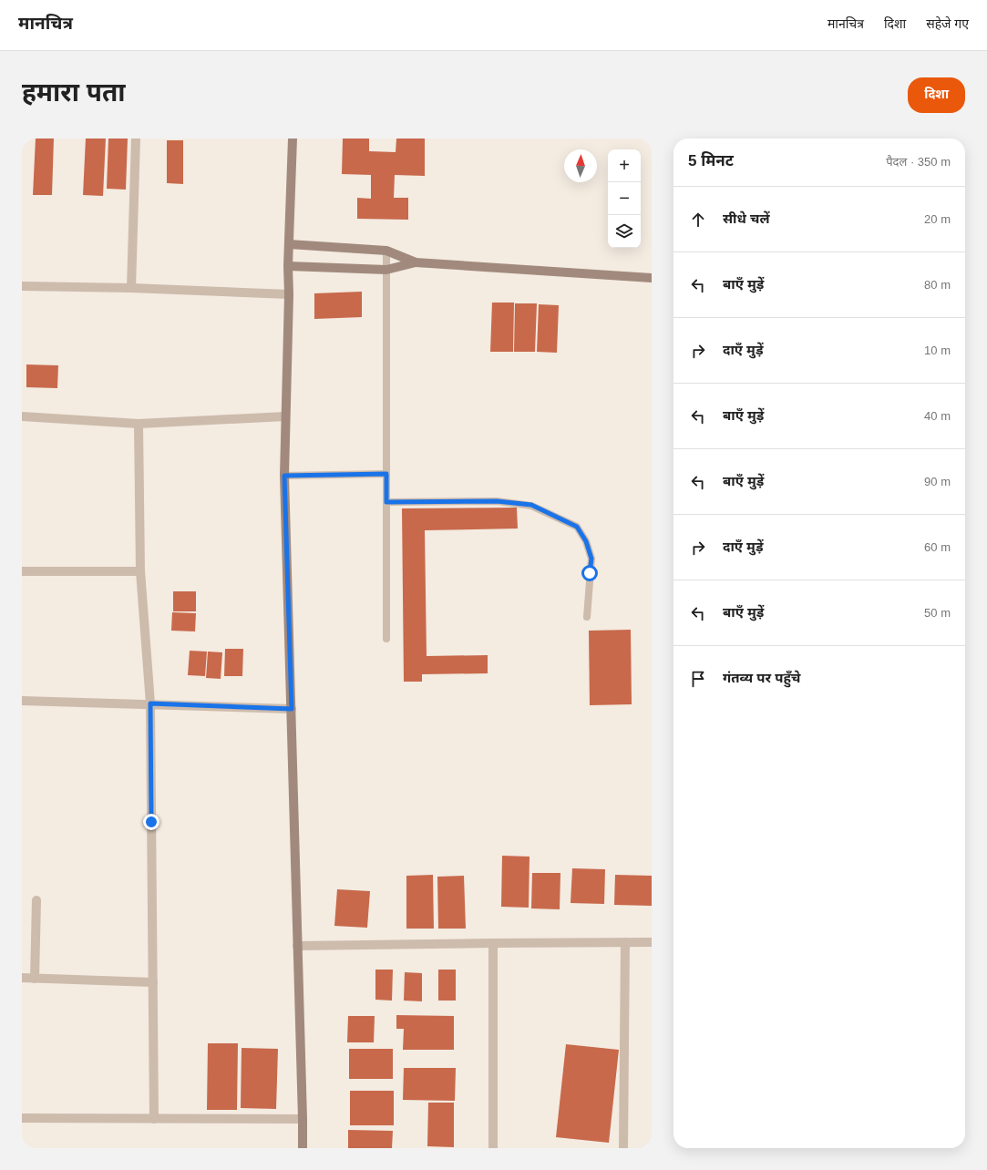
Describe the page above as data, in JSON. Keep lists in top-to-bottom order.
{
  "north": "top",
  "page": {
    "header": "मानचित्र",
    "nav": ["मानचित्र", "दिशा", "सहेजे गए"],
    "buttons": "दिशा",
    "title": "हमारा पता",
    "heading": ["5 मिनट", "पैदल · 350 m"],
    "map_buttons": ["+", "−"],
    "list": [
      ["सीधे चलें", "20 m"],
      ["बाएँ मुड़ें", "80 m"],
      ["दाएँ मुड़ें", "10 m"],
      ["बाएँ मुड़ें", "40 m"],
      ["बाएँ मुड़ें", "90 m"],
      ["दाएँ मुड़ें", "60 m"],
      ["बाएँ मुड़ें", "50 m"],
      "गंतव्य पर पहुँचे"
    ]
  }
}
